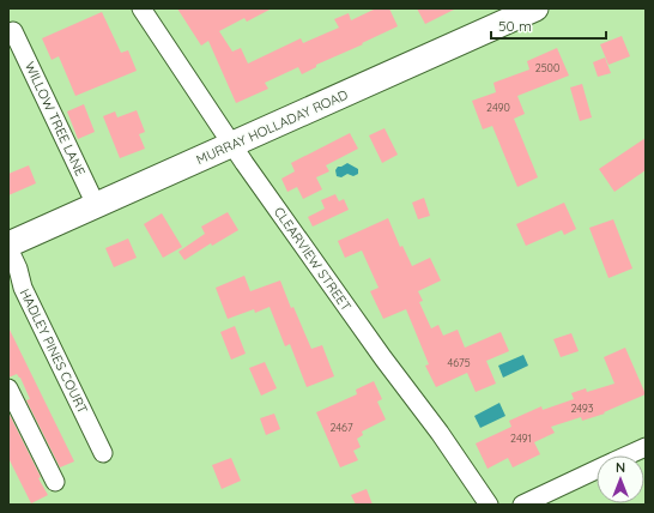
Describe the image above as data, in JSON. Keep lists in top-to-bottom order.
{
  "streets": {
    "street": [
      "WILLOW TREE LANE",
      "MURRAY HOLLADAY ROAD",
      "CLEARVIEW STREET",
      "HADLEY PINES COURT"
    ]
  },
  "crossings": [
    ["WILLOW TREE LANE", "MURRAY HOLLADAY ROAD"],
    ["MURRAY HOLLADAY ROAD", "CLEARVIEW STREET"],
    ["MURRAY HOLLADAY ROAD", "HADLEY PINES COURT"]
  ],
  "house_numbers": [
    "2500",
    "2490",
    "4675",
    "2493",
    "2467",
    "2491"
  ],
  "scale_bar": "50 m",
  "north": "top"
}
